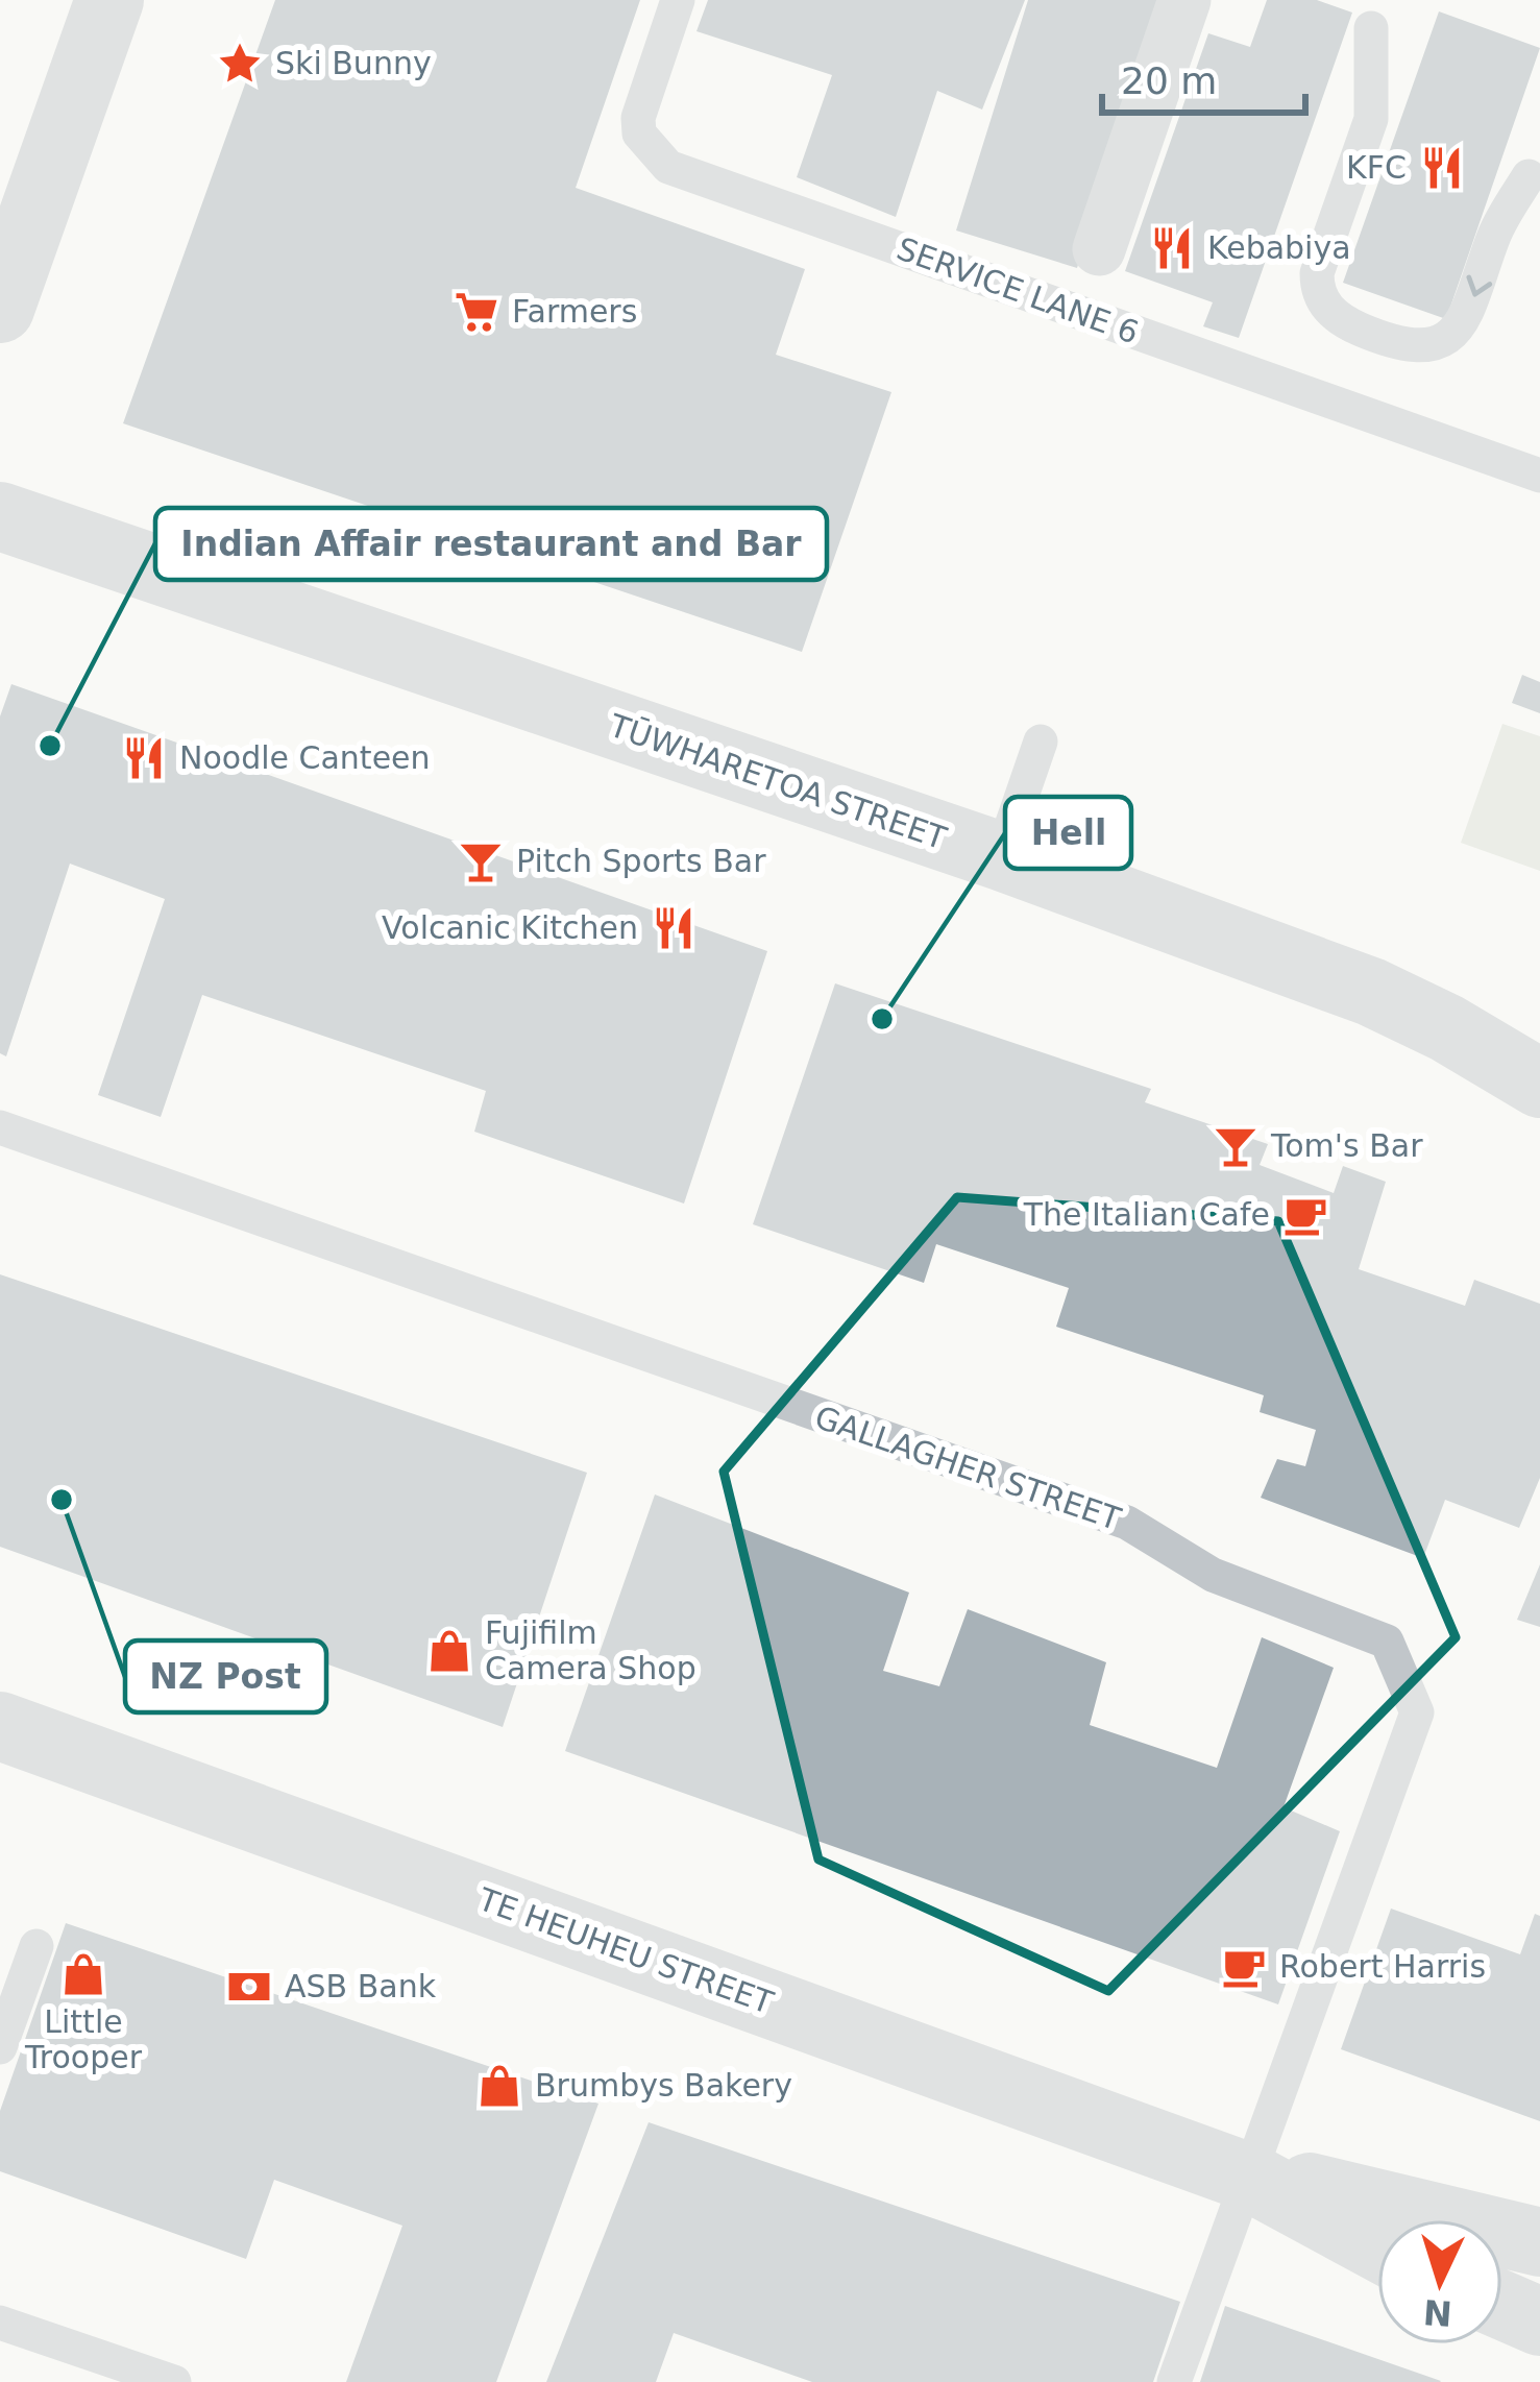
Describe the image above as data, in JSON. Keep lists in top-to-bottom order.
{
  "streets": {
    "street": ["TŪWHARETOA STREET", "TE HEUHEU STREET"],
    "lane": ["SERVICE LANE 6", "GALLAGHER STREET"]
  },
  "crossings": [
    ["GALLAGHER STREET", "TE HEUHEU STREET"]
  ],
  "places": {
    "place": ["Ski Bunny"],
    "restaurant": [
      "KFC",
      "Kebabiya",
      "Noodle Canteen",
      "Volcanic Kitchen"
    ],
    "supermarket": ["Farmers"],
    "other": ["Indian Affair restaurant and Bar", "Hell", "NZ Post"],
    "bar": ["Pitch Sports Bar", "Tom's Bar"],
    "cafe": ["The Italian Cafe", "Robert Harris"],
    "shop": ["Fujifilm Camera Shop", "Little Trooper", "Brumbys Bakery"],
    "bank": ["ASB Bank"]
  },
  "scale_bar": "20 m",
  "north": "bottom"
}
